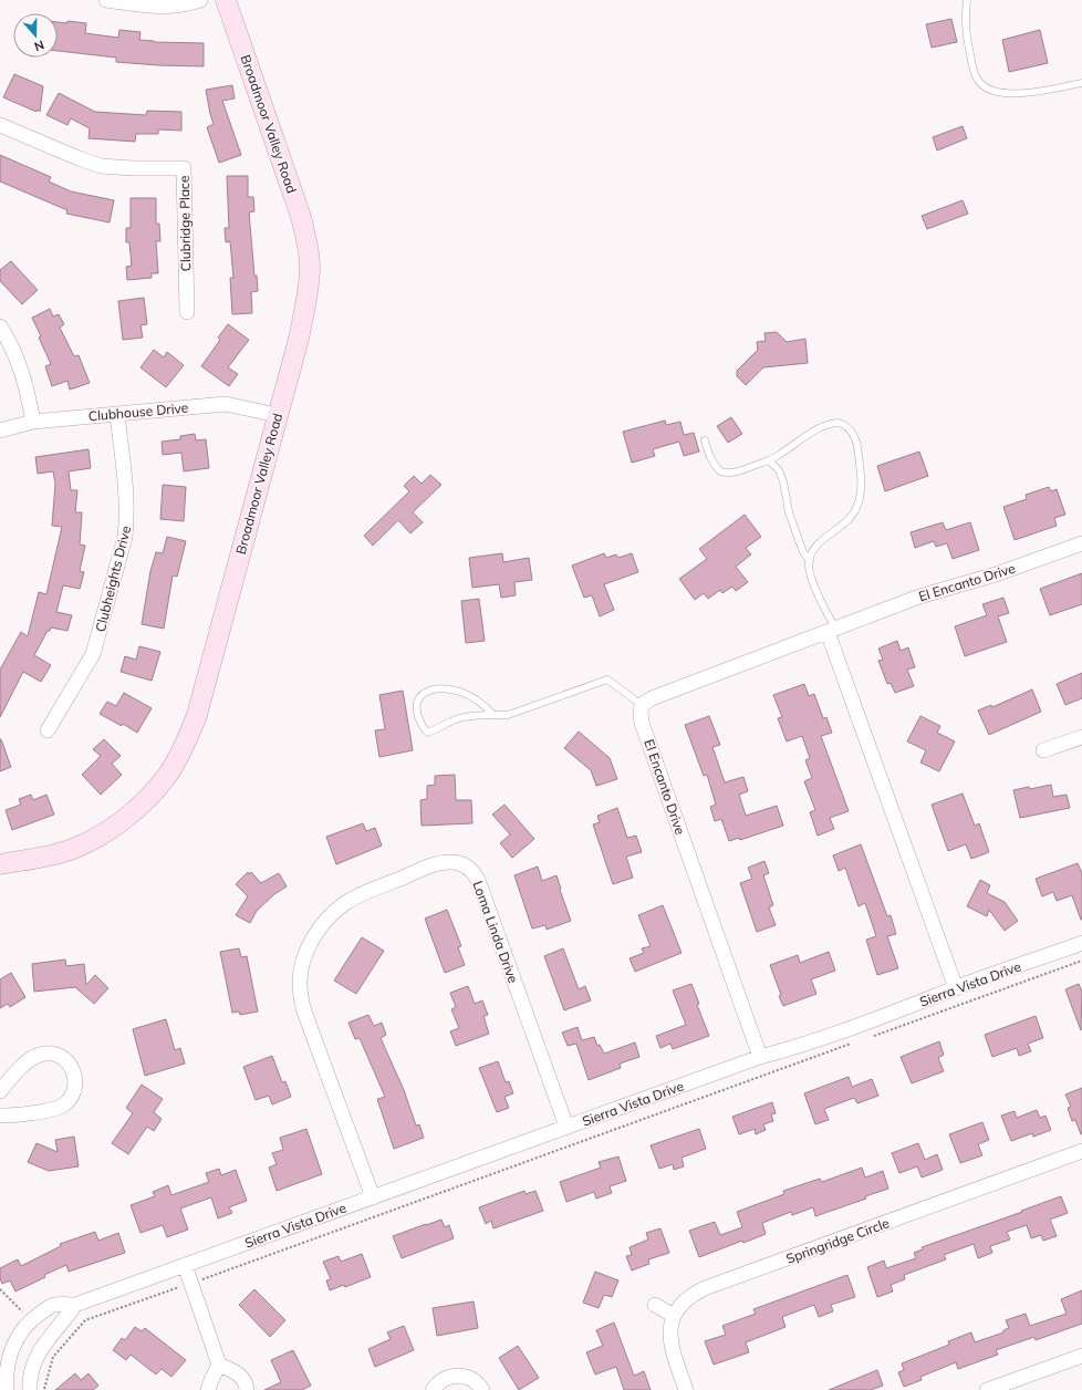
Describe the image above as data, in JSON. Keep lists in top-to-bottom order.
{
  "streets": {
    "street": [
      "Broadmoor Valley Road",
      "Clubridge Place",
      "Clubhouse Drive",
      "Clubheights Drive",
      "El Encanto Drive",
      "Loma Linda Drive",
      "Sierra Vista Drive",
      "Springridge Circle"
    ]
  },
  "crossings": [
    ["Broadmoor Valley Road", "Clubhouse Drive"],
    ["Clubhouse Drive", "Clubheights Drive"],
    ["El Encanto Drive", "Sierra Vista Drive"],
    ["Loma Linda Drive", "Sierra Vista Drive"]
  ],
  "north": "bottom"
}
